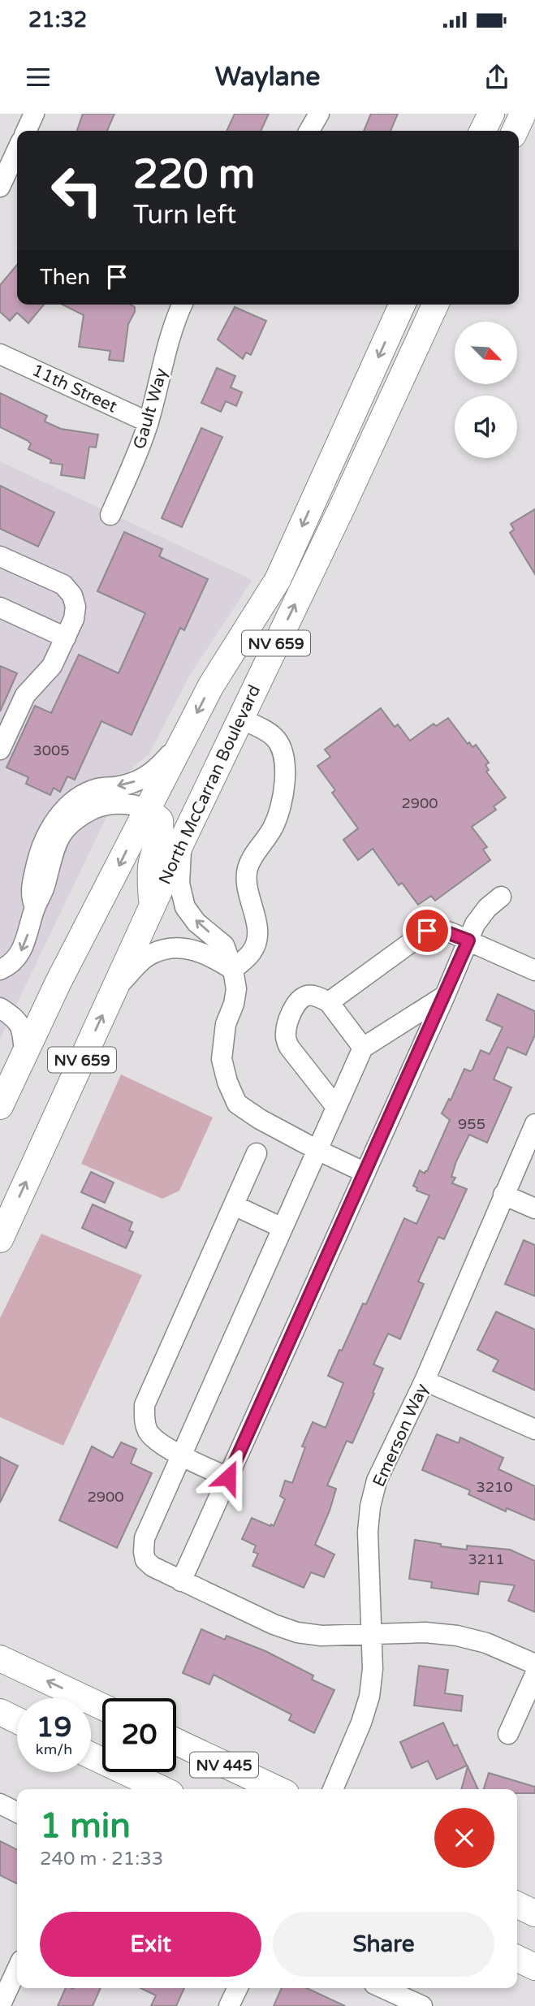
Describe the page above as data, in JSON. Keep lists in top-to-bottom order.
{
  "streets": {
    "main road": ["NV 659", "North McCarran Boulevard", "NV 445"],
    "street": ["11th Street", "Gault Way", "Emerson Way"]
  },
  "crossings": [
    ["11th Street", "Gault Way"]
  ],
  "house_numbers": [
    "3005",
    "2900",
    "955",
    "3210",
    "2900",
    "3211"
  ],
  "north": "bottom right",
  "page": {
    "status": "21:32",
    "header": "Waylane",
    "turn": ["220 m", "Turn left"],
    "then": "Then",
    "speed": "19 km/h",
    "limit": "20",
    "heading": ["1 min", "240 m · 21:33"],
    "buttons": ["Exit", "Share"]
  }
}
